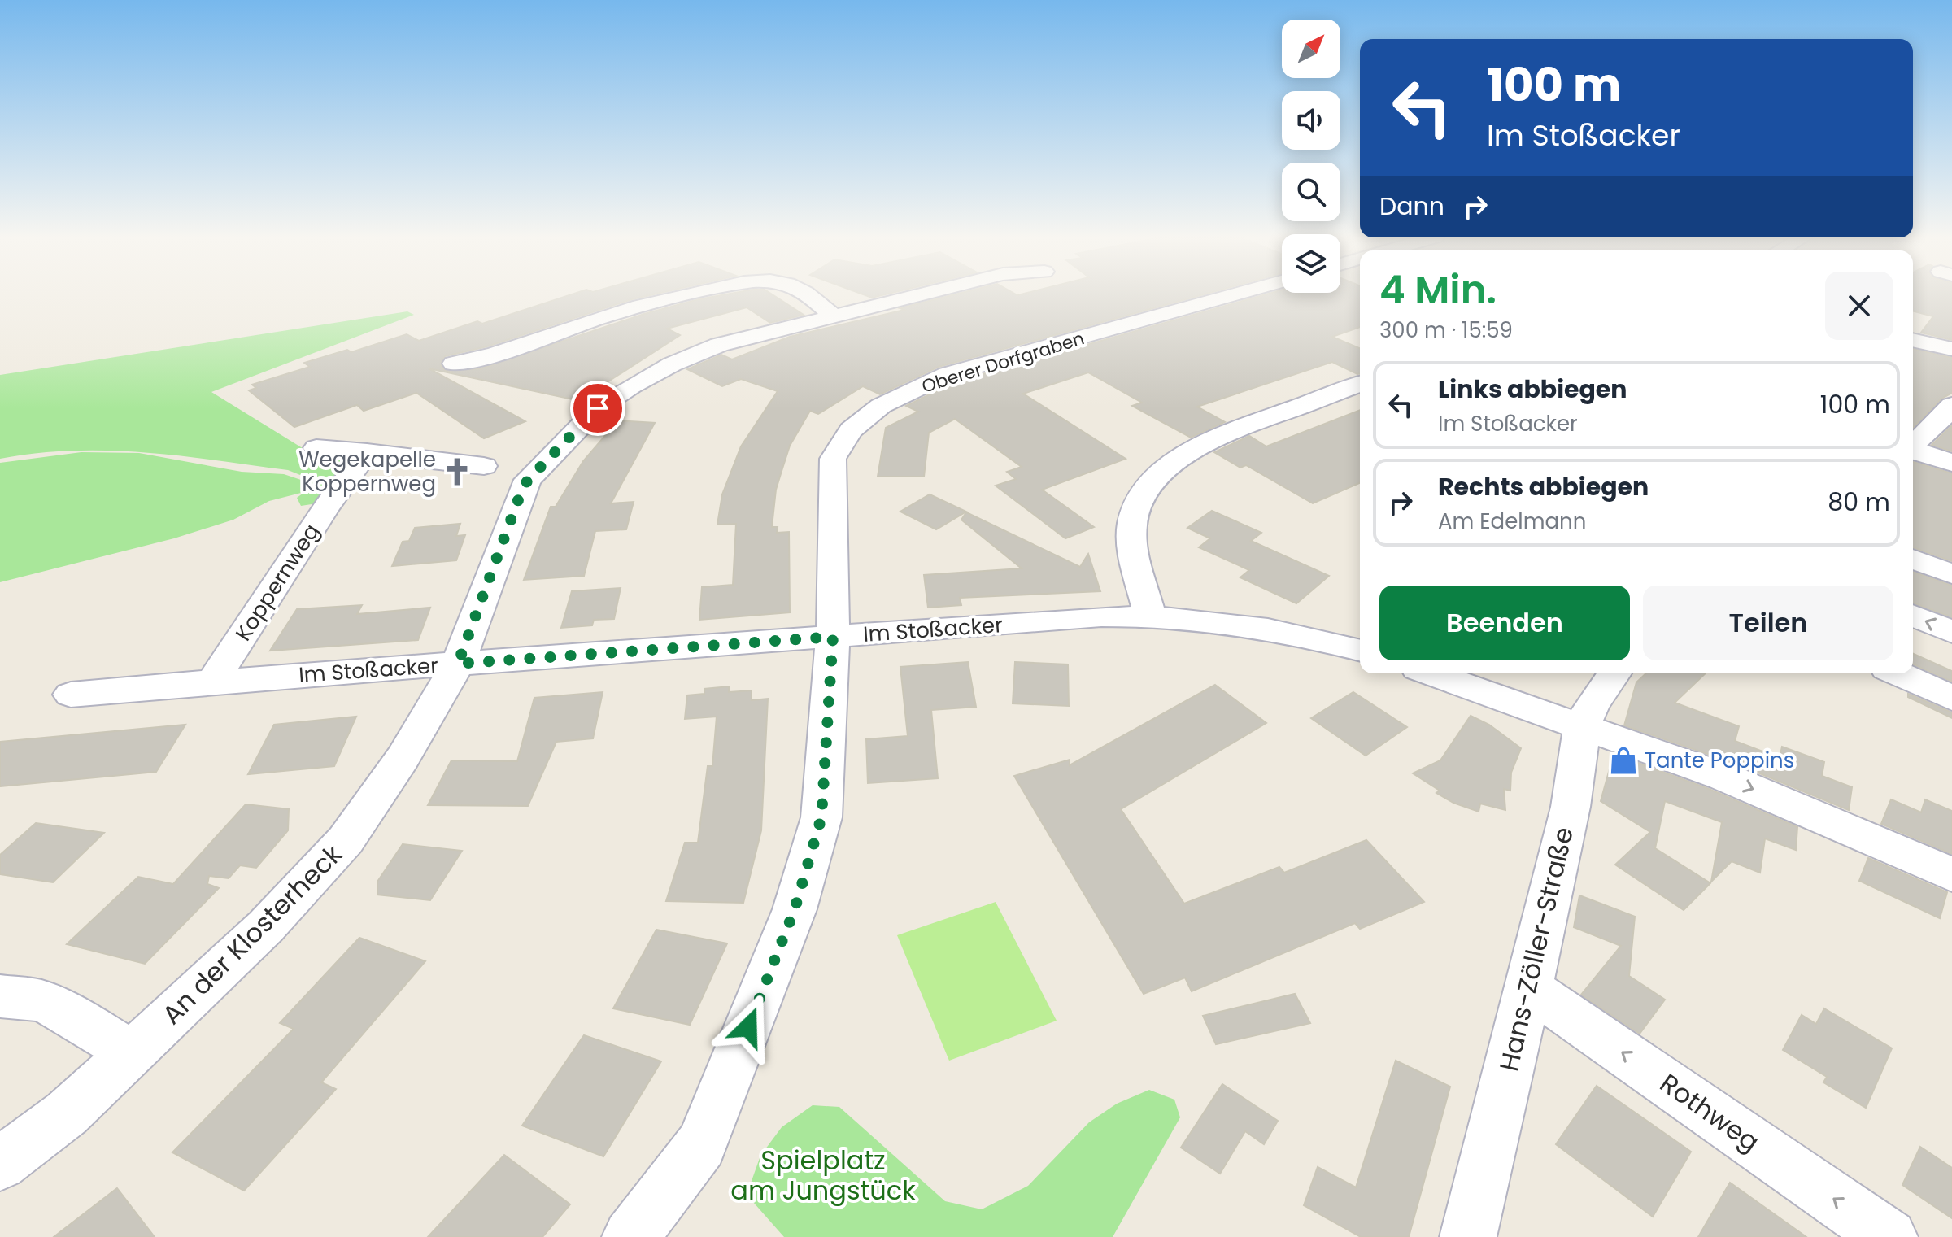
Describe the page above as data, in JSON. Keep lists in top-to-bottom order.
{
  "streets": {
    "street": [
      "Oberer Dorfgraben",
      "Koppernweg",
      "Im Stoßacker",
      "An der Klosterheck",
      "Hans-Zöller-Straße",
      "Rothweg"
    ]
  },
  "crossings": [
    ["Oberer Dorfgraben", "Im Stoßacker"],
    ["Koppernweg", "Im Stoßacker"],
    ["Im Stoßacker", "An der Klosterheck"],
    ["Hans-Zöller-Straße", "Rothweg"]
  ],
  "one_way": ["Rothweg"],
  "parks": ["Spielplatz am Jungstück"],
  "places": {
    "church": ["Wegekapelle Koppernweg"],
    "shop": ["Tante Poppins"]
  },
  "north": "top right",
  "page": {
    "turn": ["100 m", "Im Stoßacker"],
    "then": "Dann",
    "heading": ["4 Min.", "300 m · 15:59"],
    "list": [
      {
        "name": "Links abbiegen",
        "note": "Im Stoßacker",
        "value": "100 m"
      },
      {
        "name": "Rechts abbiegen",
        "note": "Am Edelmann",
        "value": "80 m"
      }
    ],
    "buttons": ["Beenden", "Teilen"]
  }
}
